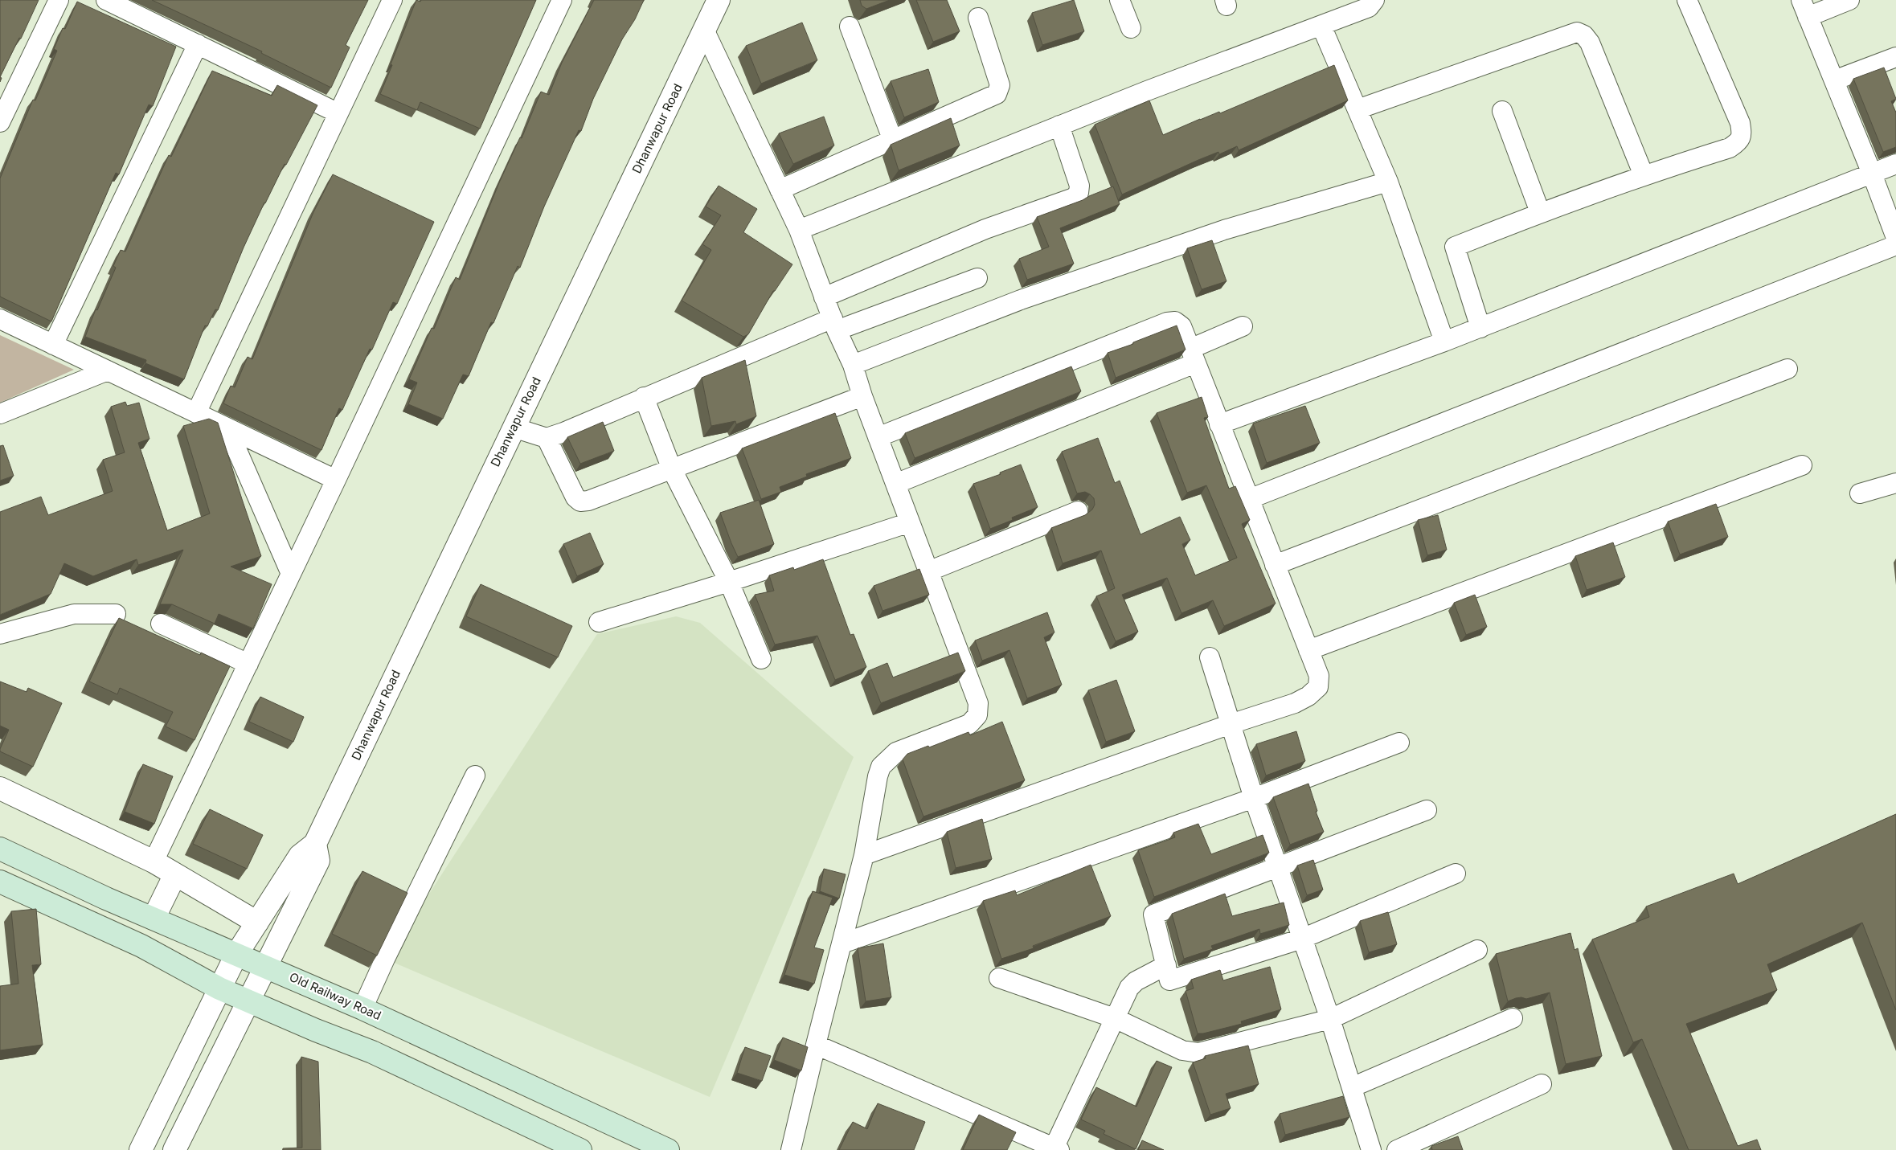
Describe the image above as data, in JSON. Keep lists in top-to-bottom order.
{
  "streets": {
    "main road": ["Old Railway Road"],
    "street": ["Dhanwapur Road"]
  },
  "crossings": [
    ["Dhanwapur Road", "Old Railway Road"]
  ]
}
